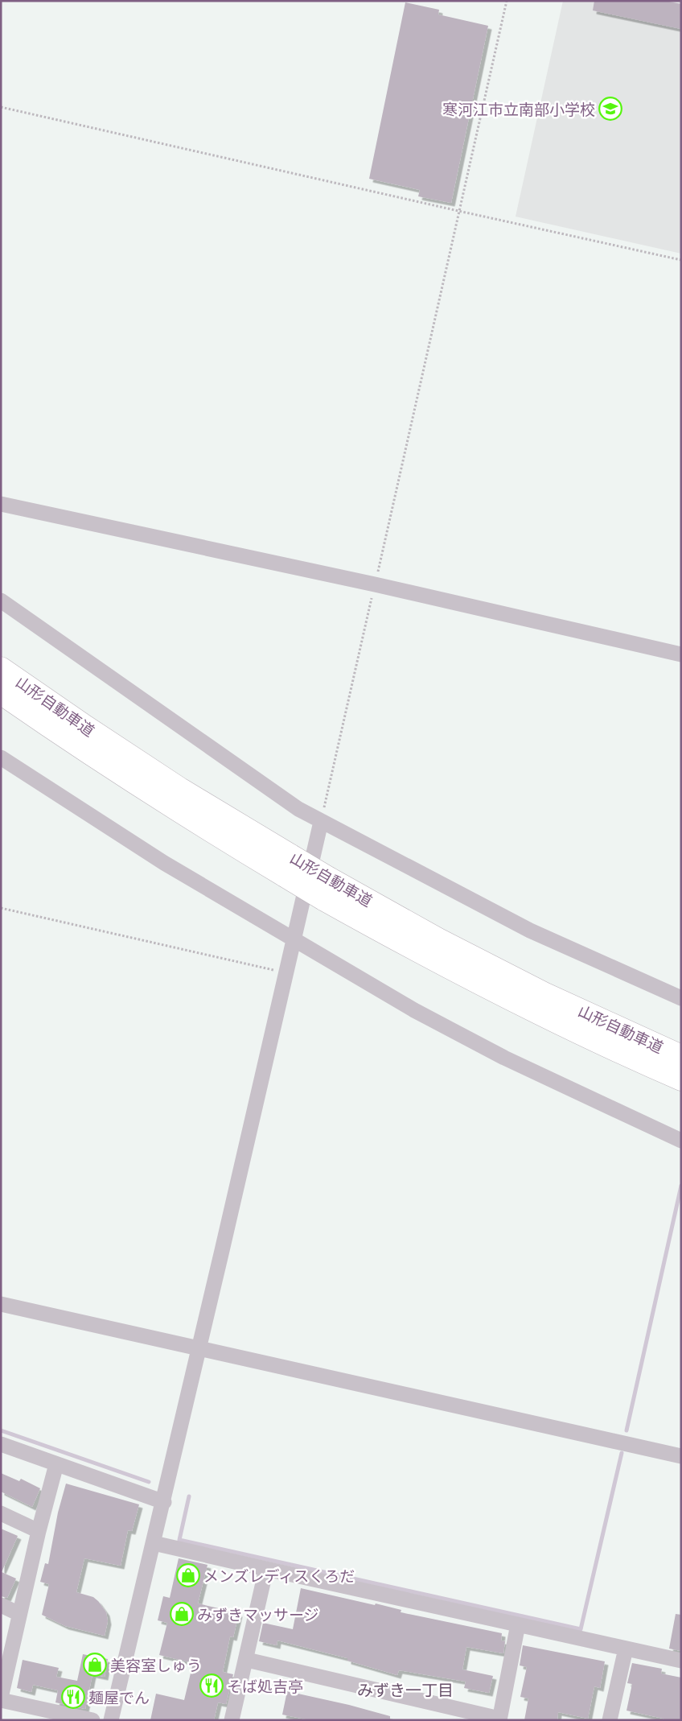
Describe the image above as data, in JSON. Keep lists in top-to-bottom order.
{
  "streets": {
    "highway": ["山形自動車道"]
  },
  "districts": ["みずき一丁目"],
  "places": {
    "school or university": ["寒河江市立南部小学校"],
    "shop": ["メンズレディスくろだ", "みずきマッサージ", "美容室しゅう"],
    "restaurant": ["そば処吉亭", "麺屋でん"]
  }
}
